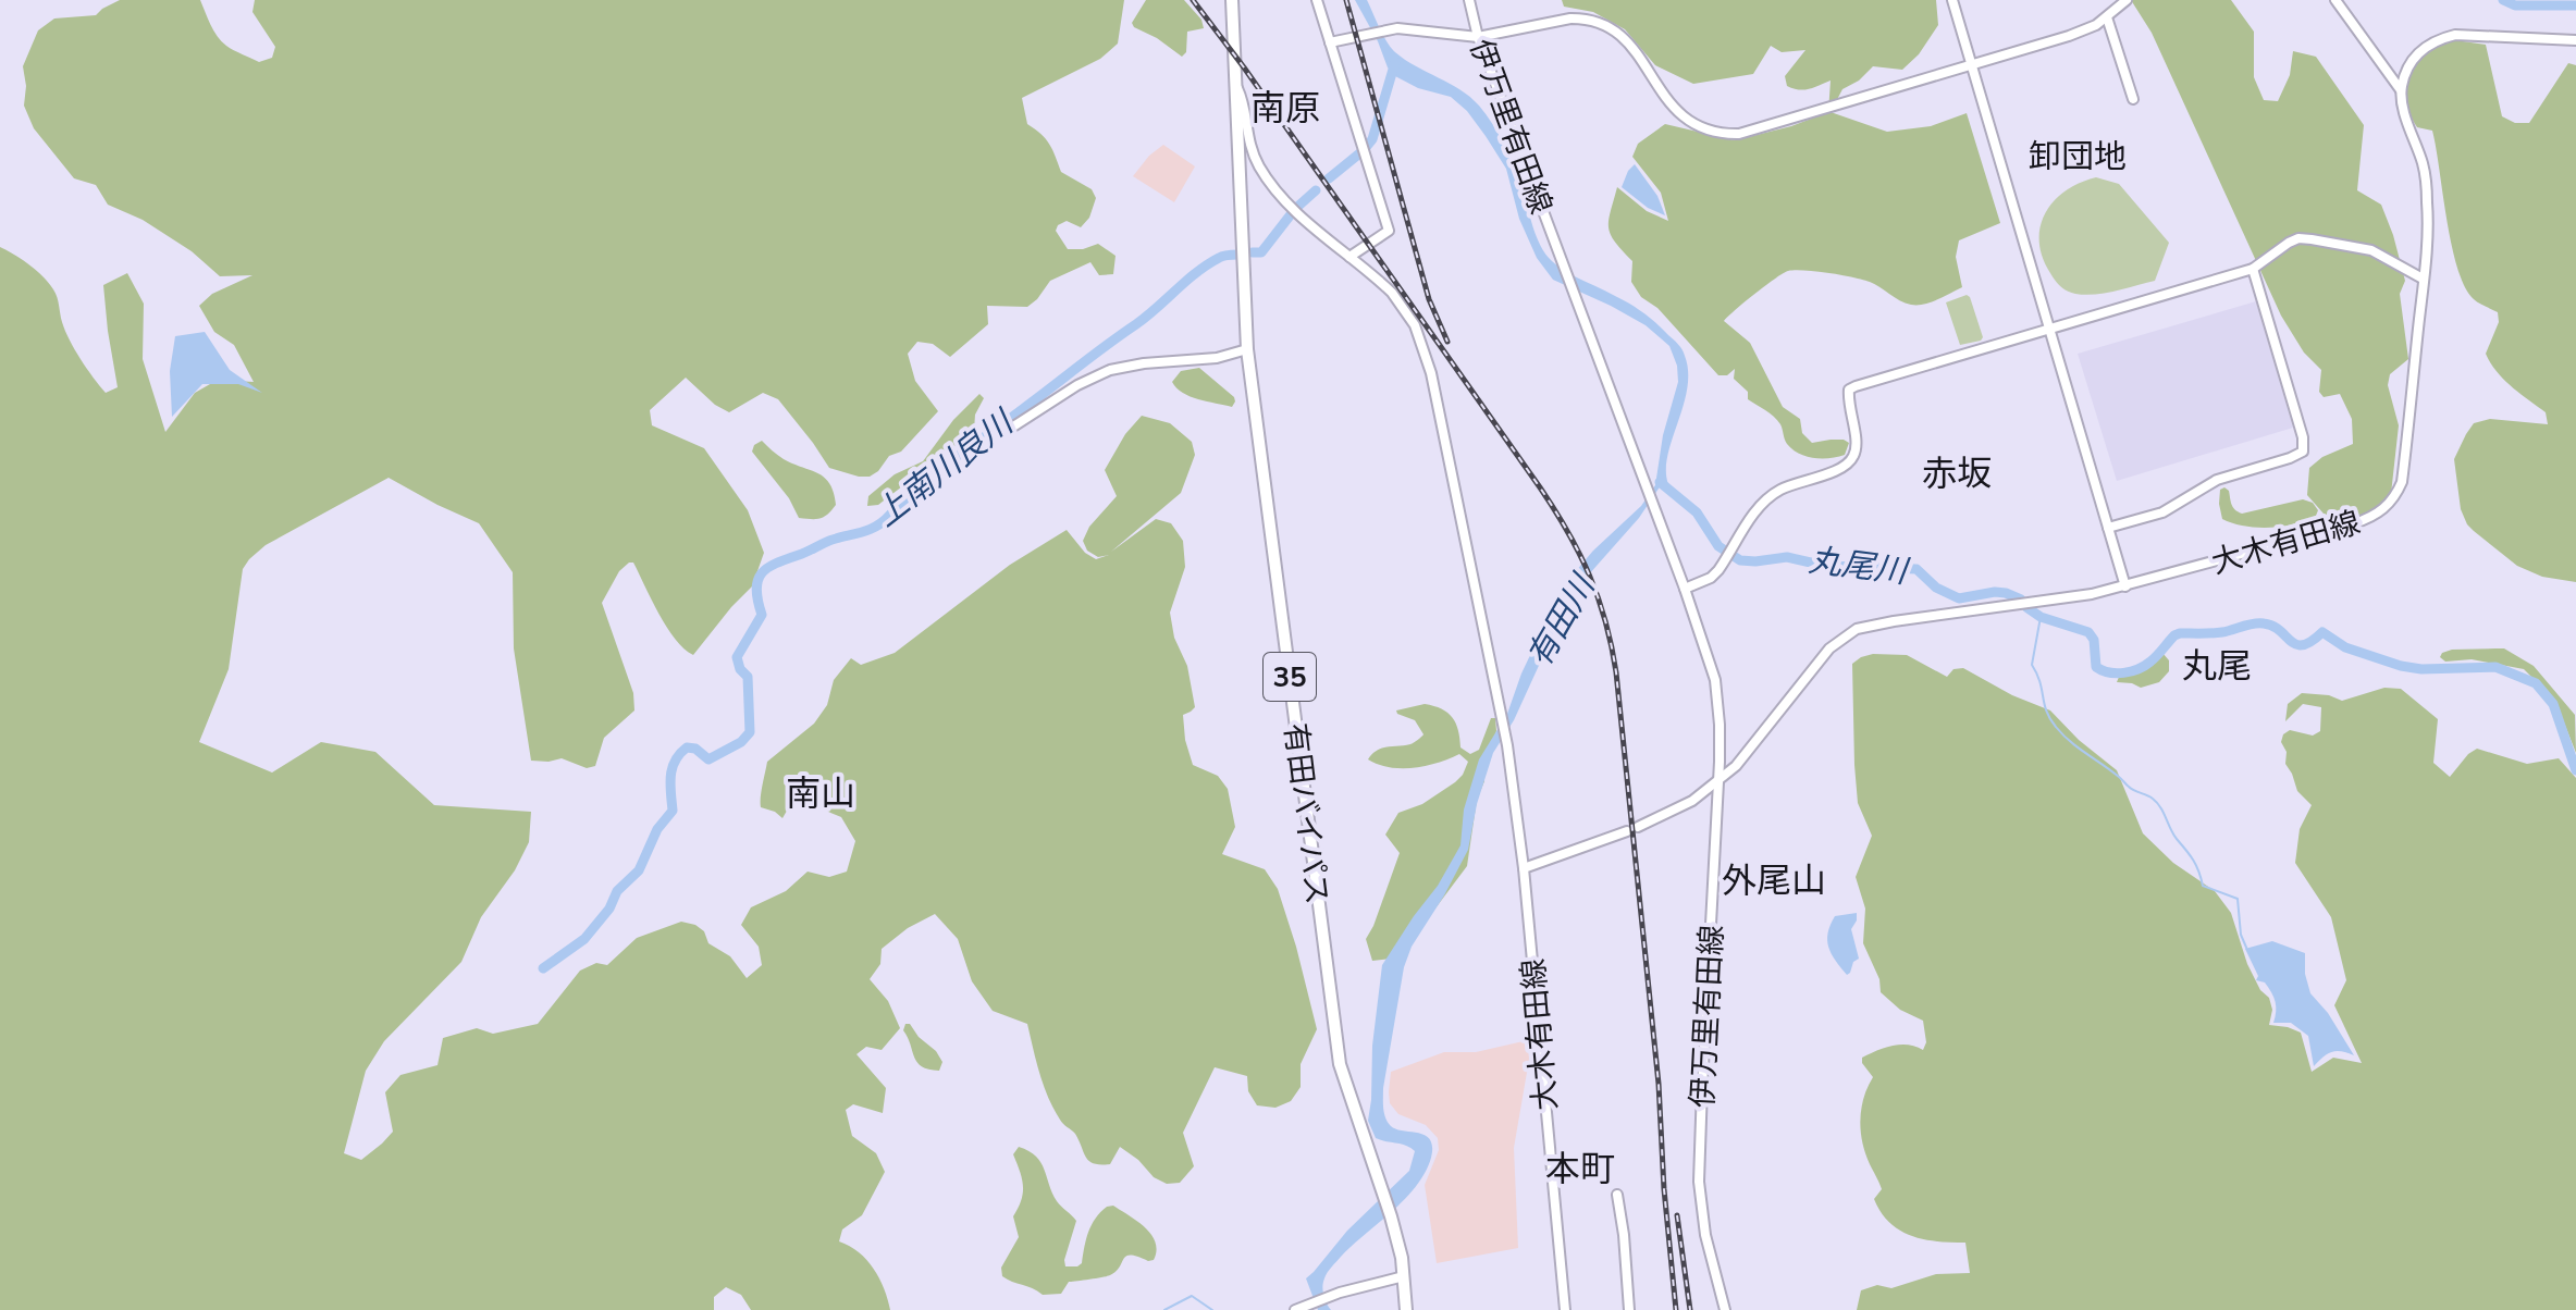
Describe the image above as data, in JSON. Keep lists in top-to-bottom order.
{
  "streets": {
    "highway": ["35", "有田バイパス"],
    "street": ["伊万里有田線", "大木有田線"]
  },
  "crossings": [
    ["伊万里有田線", "大木有田線"],
    ["35", "有田バイパス"]
  ],
  "districts": [
    "南原",
    "卸団地",
    "赤坂",
    "丸尾",
    "南山",
    "外尾山",
    "本町"
  ],
  "water": ["上南川良川", "丸尾川", "有田川"]
}
